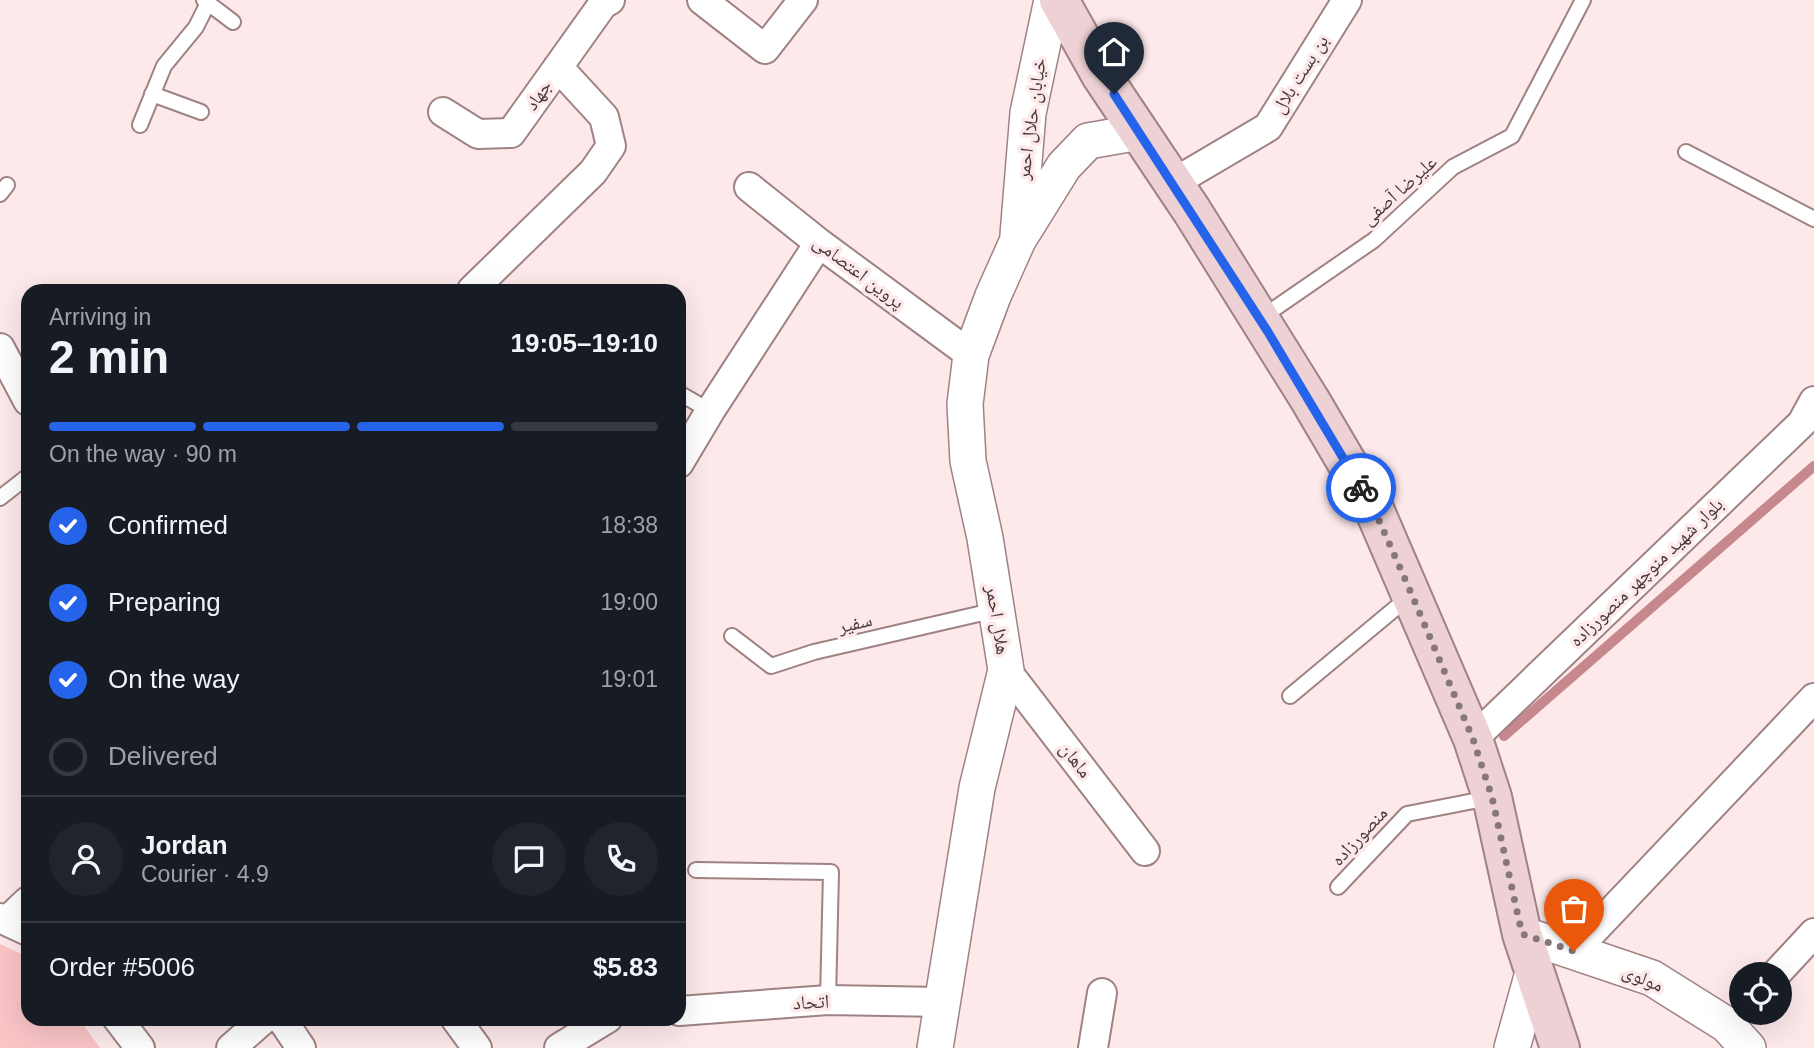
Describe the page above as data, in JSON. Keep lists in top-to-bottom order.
{
  "streets": {
    "street": [
      "بن بست بلال",
      "جهاد",
      "خیابان حلال احمر",
      "پروین اعتصامی",
      "بلوار شهید منوچهر منصورزاده",
      "هلال احمر",
      "ماهان",
      "مولوی",
      "اتحاد"
    ],
    "lane": ["علیرضا آصفی", "سفیر", "منصورزاده"]
  },
  "crossings": [
    ["خیابان حلال احمر", "هلال احمر"],
    ["پروین اعتصامی", "هلال احمر"],
    ["هلال احمر", "سفیر"],
    ["هلال احمر", "ماهان"],
    ["هلال احمر", "اتحاد"]
  ],
  "page": {
    "heading": ["2 min", "Arriving in", "19:05–19:10"],
    "panel": [
      "Jordan",
      "Courier · 4.9",
      "Order #5006",
      "$5.83"
    ],
    "bar": "On the way · 90 m",
    "list": [
      ["Confirmed", "18:38"],
      ["Preparing", "19:00"],
      ["On the way", "19:01"],
      "Delivered"
    ]
  }
}
